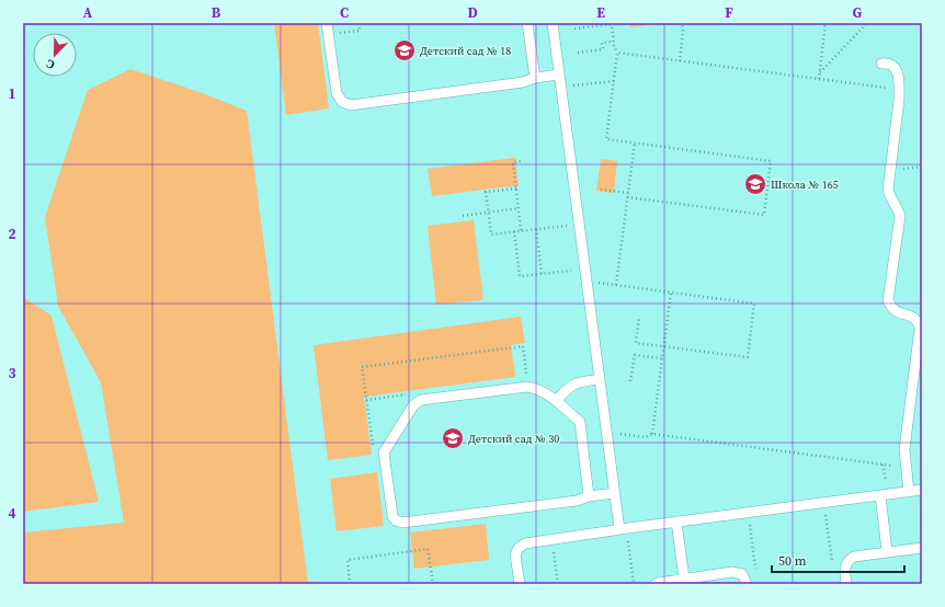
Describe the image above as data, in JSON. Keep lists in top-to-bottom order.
{
  "places": {
    "school or university": ["Детский сад № 18", "Школа № 165", "Детский сад № 30"]
  },
  "scale_bar": "50 m",
  "north": "bottom left",
  "grid": {
    "columns": [
      "A",
      "B",
      "C",
      "D",
      "E",
      "F",
      "G"
    ],
    "rows": [
      "1",
      "2",
      "3",
      "4"
    ]
  }
}
